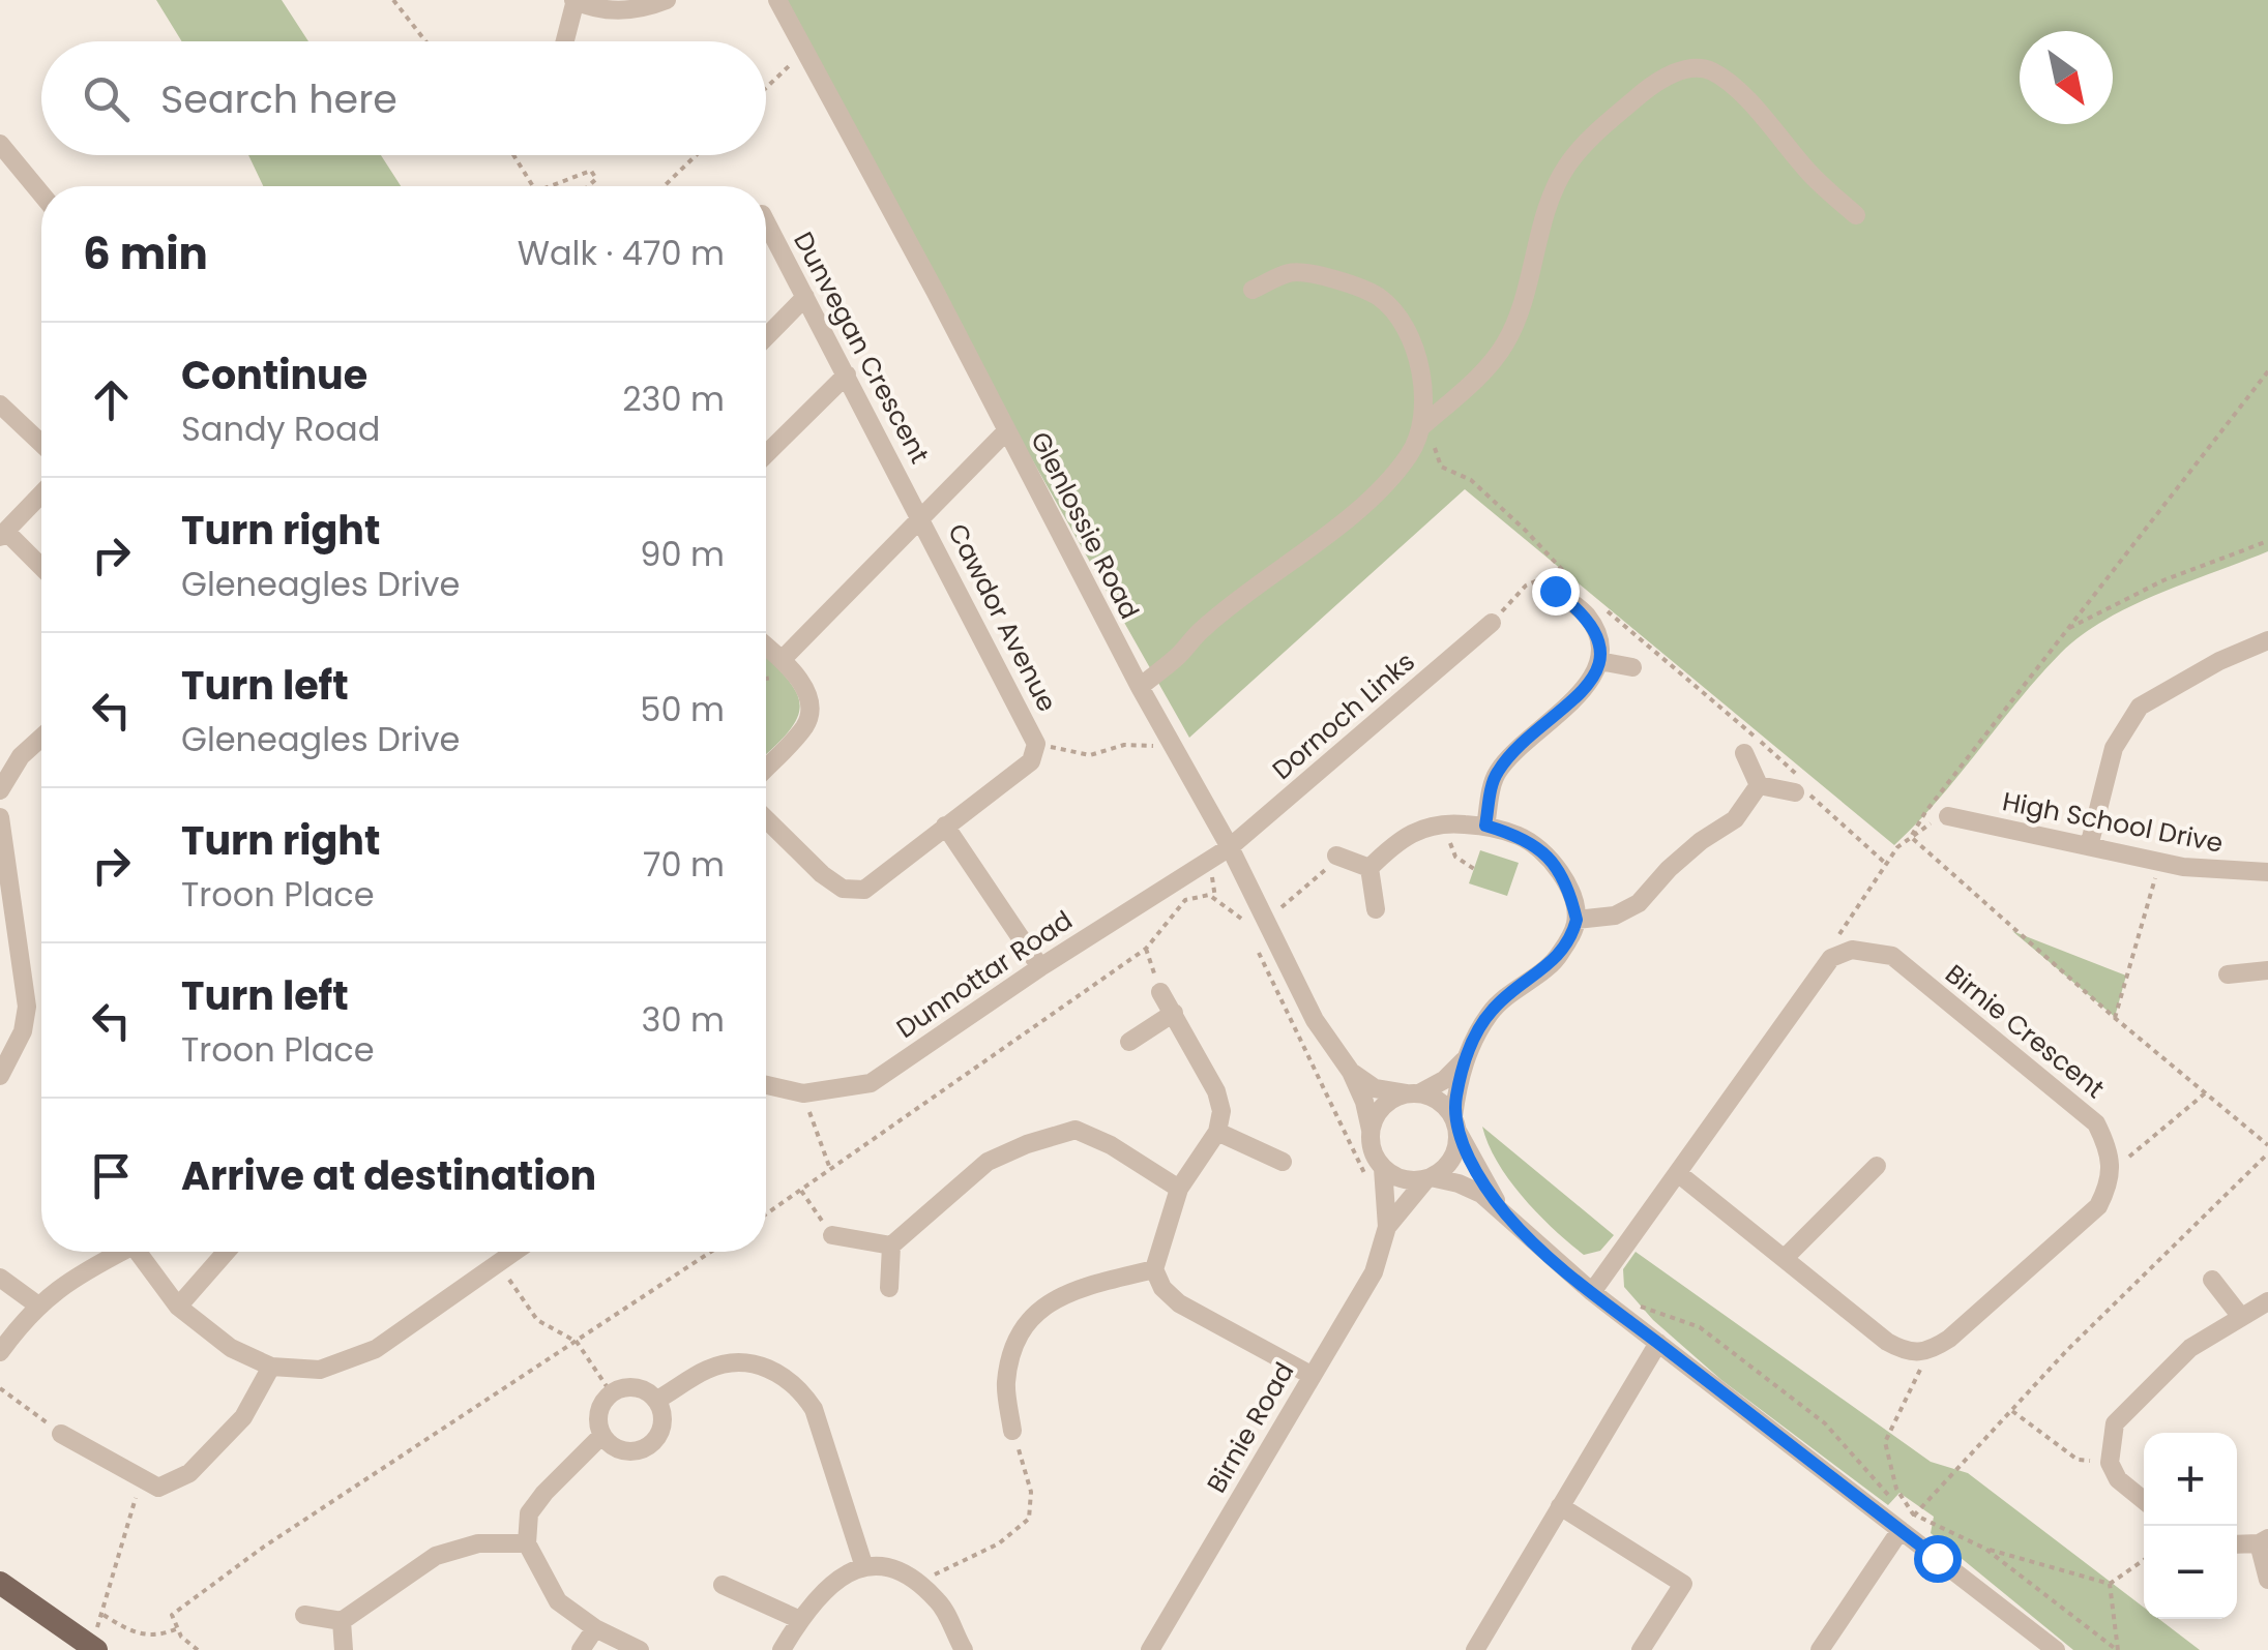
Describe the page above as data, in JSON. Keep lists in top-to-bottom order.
{
  "streets": {
    "street": [
      "Dunvegan Crescent",
      "Glenlossie Road",
      "Cawdor Avenue",
      "Dornoch Links",
      "High School Drive",
      "Dunnottar Road",
      "Birnie Crescent",
      "Birnie Road"
    ]
  },
  "crossings": [
    ["Dunvegan Crescent", "Cawdor Avenue"],
    ["Glenlossie Road", "Dornoch Links"],
    ["Glenlossie Road", "Dunnottar Road"],
    ["Glenlossie Road", "Birnie Road"],
    ["Dornoch Links", "Dunnottar Road"]
  ],
  "north": "bottom right",
  "page": {
    "search": "Search here",
    "heading": ["6 min", "Walk · 470 m"],
    "list": [
      ["Continue", "Sandy Road", "230 m"],
      ["Turn right", "Gleneagles Drive", "90 m"],
      ["Turn left", "Gleneagles Drive", "50 m"],
      ["Turn right", "Troon Place", "70 m"],
      ["Turn left", "Troon Place", "30 m"],
      "Arrive at destination"
    ],
    "map_buttons": ["+", "−"]
  }
}
